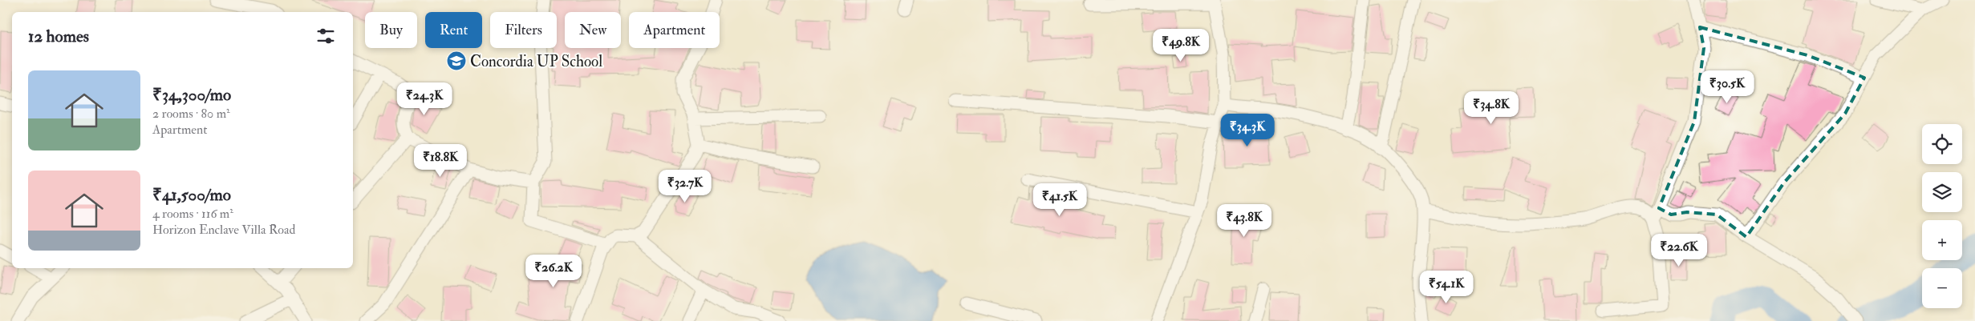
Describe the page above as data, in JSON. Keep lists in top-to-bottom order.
{
  "places": {
    "school or university": ["Concordia UP School"]
  },
  "page": {
    "chip": [
      "Buy",
      "Rent",
      "Filters",
      "New",
      "Apartment"
    ],
    "heading": "12 homes",
    "price": [
      "₹49.8K",
      "₹30.5K",
      "₹24.3K",
      "₹34.8K",
      "₹34.3K",
      "₹18.8K",
      "₹32.7K",
      "₹41.5K",
      "₹43.8K",
      "₹22.6K",
      "₹26.2K",
      "₹54.1K"
    ],
    "list": [
      {
        "name": "₹34,300/mo",
        "note": "2 rooms · 80 m² · Apartment"
      },
      {
        "name": "₹41,500/mo",
        "note": "4 rooms · 116 m² · Horizon Enclave Villa Road"
      }
    ],
    "map_buttons": ["+", "−"]
  }
}
